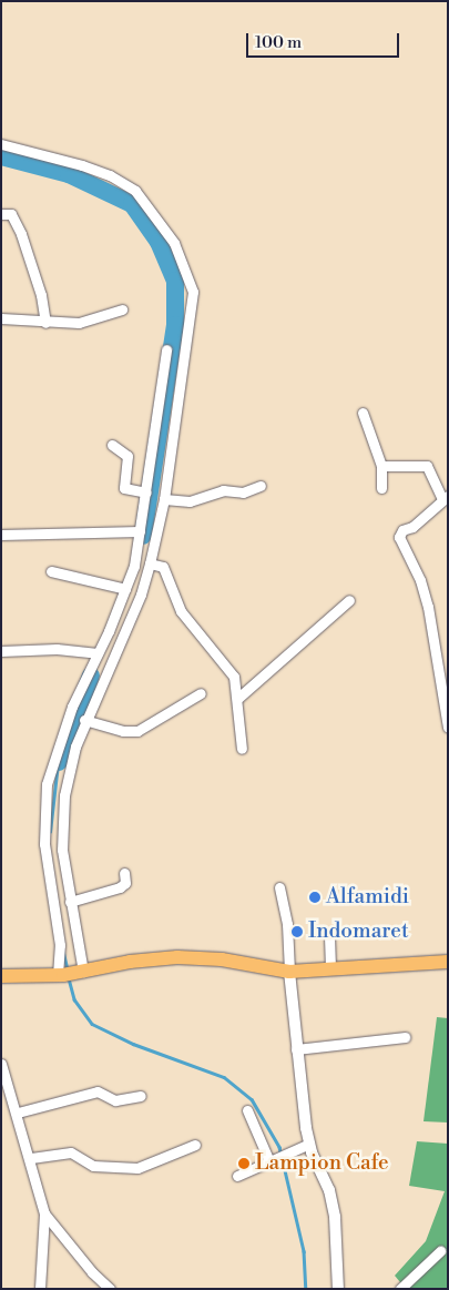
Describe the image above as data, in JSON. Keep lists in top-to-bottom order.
{
  "places": ["Alfamidi", "Indomaret", "Lampion Cafe"],
  "scale_bar": "100 m"
}
